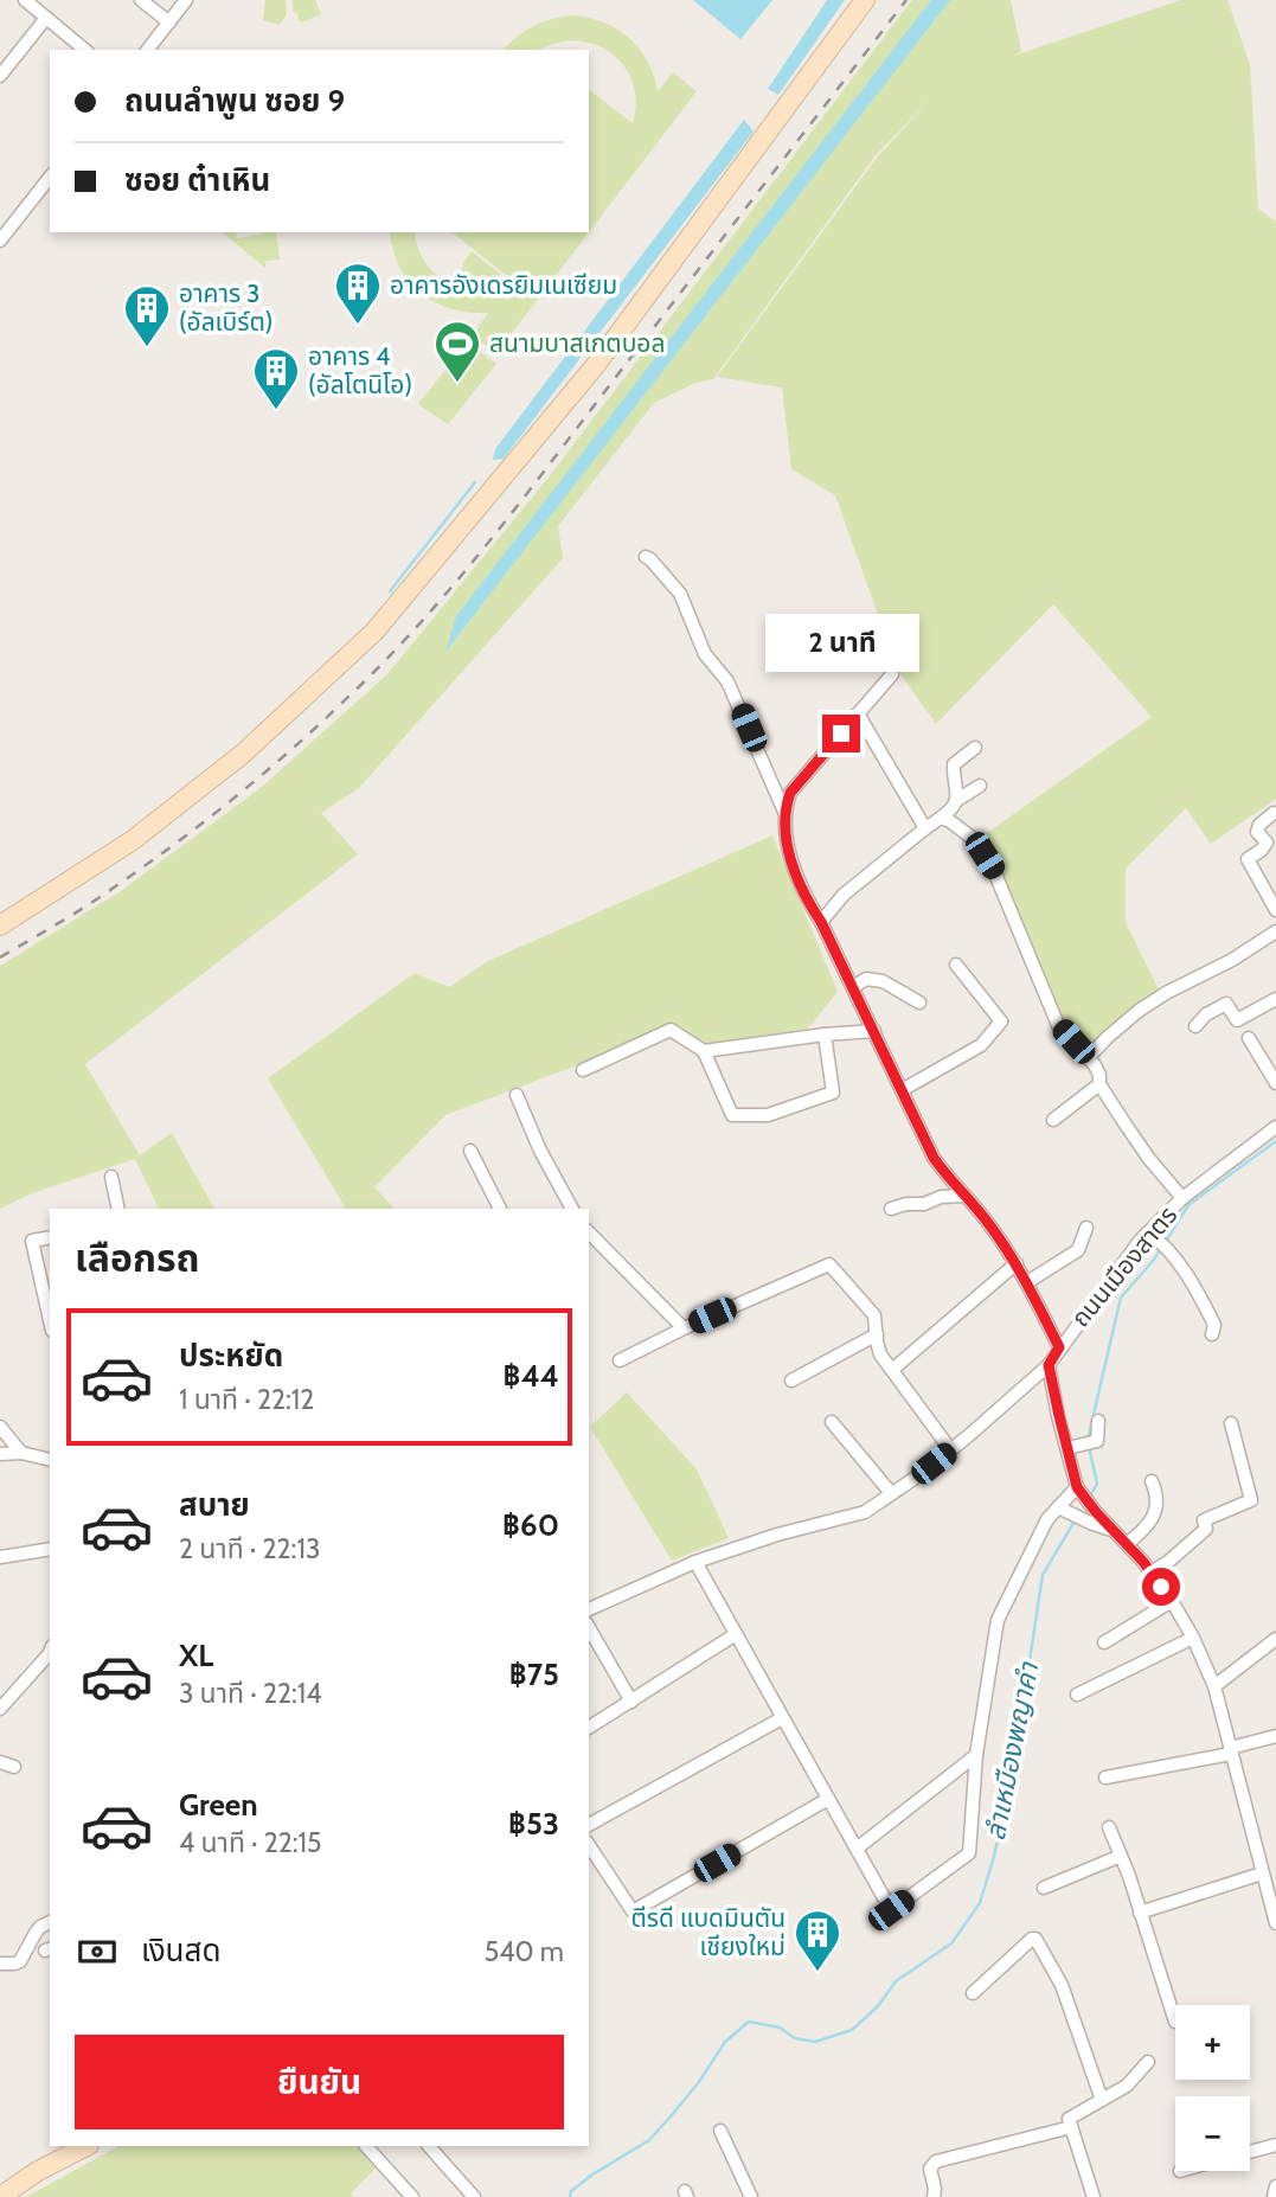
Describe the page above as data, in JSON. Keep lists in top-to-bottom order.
{
  "streets": {
    "street": ["ถนนเมืองสาตร"]
  },
  "water": ["ลำเหมืองพญาคำ"],
  "places": {
    "building": [
      "อาคารอังเดรยิมเนเซียม",
      "อาคาร 3 (อัลเบิร์ต)",
      "อาคาร 4 (อัลโตนิโอ)",
      "ตีรดี แบดมินตัน เชียงใหม่"
    ],
    "sports": ["สนามบาสเกตบอล"]
  },
  "page": {
    "banner": ["ถนนลำพูน ซอย 9", "ซอย ต๋าเหิน"],
    "bubble": "2 นาที",
    "heading": "เลือกรถ",
    "list": [
      {
        "name": "ประหยัด",
        "note": "1 นาที · 22:12",
        "value": "฿44"
      },
      {
        "name": "สบาย",
        "note": "2 นาที · 22:13",
        "value": "฿60"
      },
      {
        "name": "XL",
        "note": "3 นาที · 22:14",
        "value": "฿75"
      },
      {
        "name": "Green",
        "note": "4 นาที · 22:15",
        "value": "฿53"
      }
    ],
    "pay": ["เงินสด", "540 m"],
    "map_buttons": ["+", "−"],
    "buttons": "ยืนยัน"
  }
}
